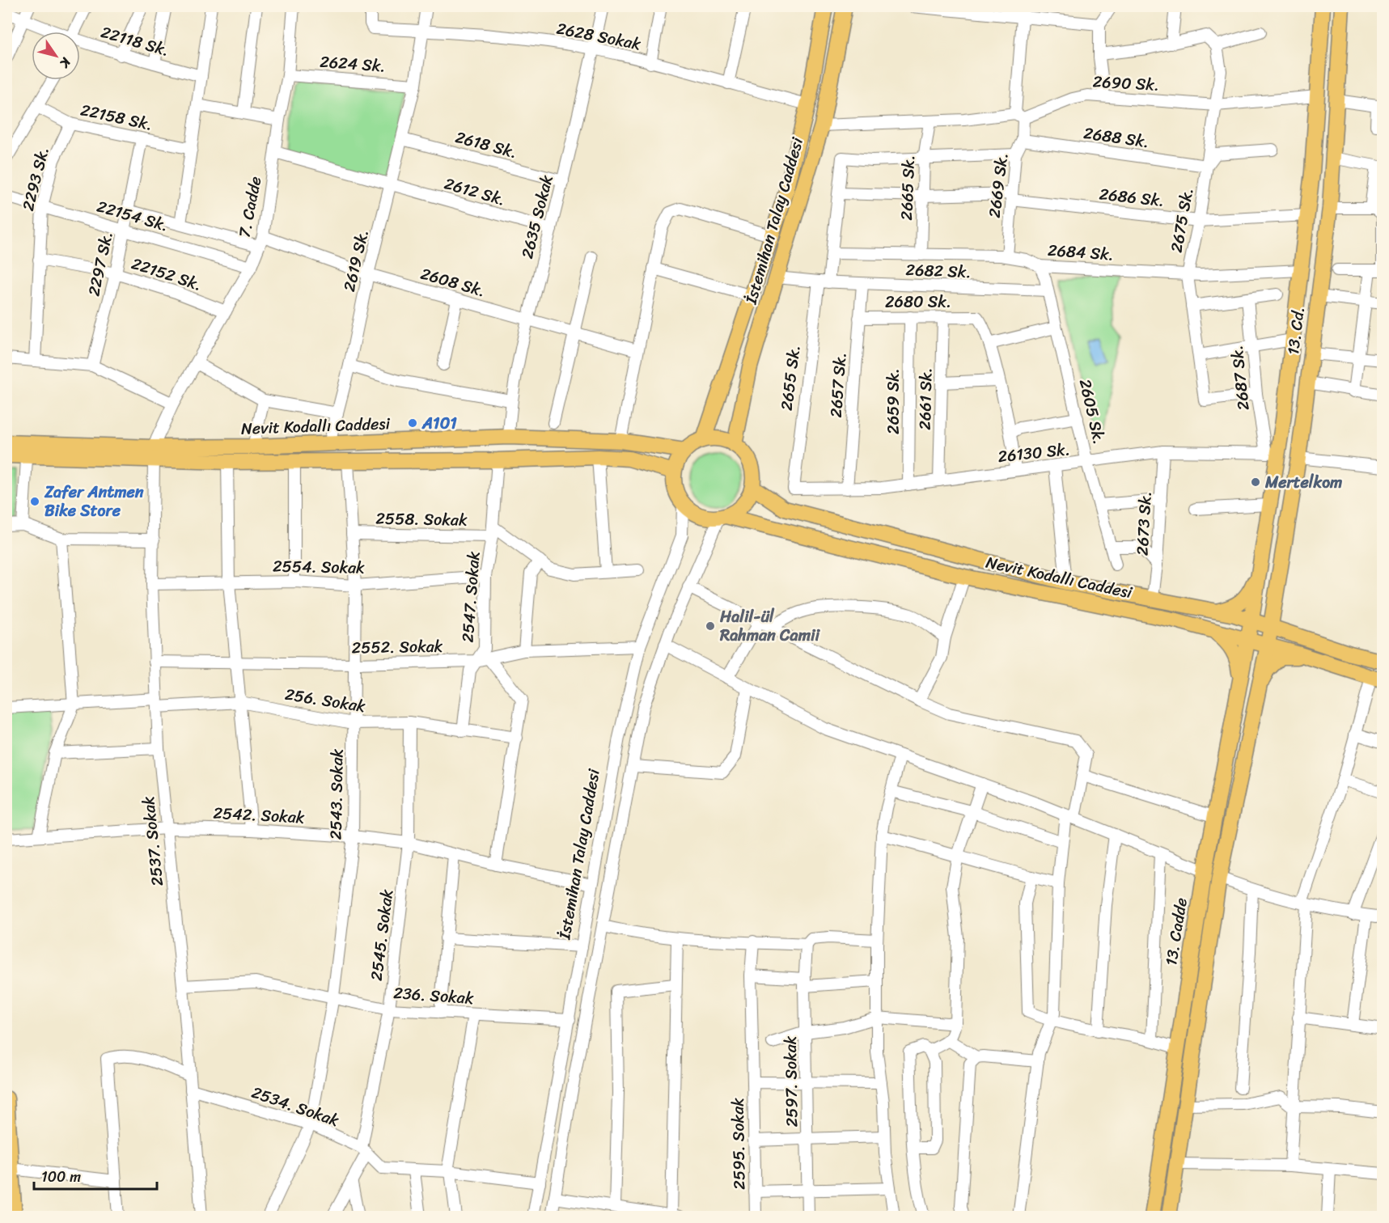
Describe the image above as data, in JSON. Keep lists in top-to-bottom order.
{
  "streets": {
    "main road": [
      "İstemihan Talay Caddesi",
      "13. Cd.",
      "Nevit Kodallı Caddesi",
      "13. Cadde"
    ],
    "street": [
      "2628 Sokak",
      "22118 Sk.",
      "2624 Sk.",
      "2690 Sk.",
      "22158 Sk.",
      "2688 Sk.",
      "2618 Sk.",
      "2293 Sk.",
      "2669 Sk.",
      "2665 Sk.",
      "2612 Sk.",
      "2686 Sk.",
      "7. Cadde",
      "22154 Sk.",
      "2635 Sokak",
      "2675 Sk.",
      "2684 Sk.",
      "2619 Sk.",
      "2297 Sk.",
      "2682 Sk.",
      "22152 Sk.",
      "2608 Sk.",
      "2680 Sk.",
      "2655 Sk.",
      "2687 Sk.",
      "2657 Sk.",
      "2661 Sk.",
      "2659 Sk.",
      "2605 Sk.",
      "26130 Sk.",
      "2558. Sokak",
      "2673 Sk.",
      "2554. Sokak",
      "2547. Sokak",
      "2552. Sokak",
      "256. Sokak",
      "2543. Sokak",
      "2542. Sokak",
      "2537. Sokak",
      "2545. Sokak",
      "236. Sokak",
      "2597. Sokak",
      "2534. Sokak",
      "2595. Sokak"
    ]
  },
  "crossings": [
    ["2628 Sokak", "2635 Sokak"],
    ["2628 Sokak", "İstemihan Talay Caddesi"],
    ["2628 Sokak", "2619 Sk."],
    ["2624 Sk.", "7. Cadde"],
    ["2624 Sk.", "2619 Sk."],
    ["2690 Sk.", "2669 Sk."],
    ["2690 Sk.", "2665 Sk."],
    ["2690 Sk.", "2675 Sk."],
    ["2690 Sk.", "İstemihan Talay Caddesi"],
    ["2690 Sk.", "13. Cd."],
    ["22158 Sk.", "2293 Sk."],
    ["22158 Sk.", "2297 Sk."],
    ["2688 Sk.", "2669 Sk."],
    ["2688 Sk.", "2675 Sk."],
    ["2618 Sk.", "2635 Sokak"],
    ["2618 Sk.", "2619 Sk."],
    ["2293 Sk.", "22154 Sk."],
    ["2293 Sk.", "22152 Sk."],
    ["2669 Sk.", "2686 Sk."],
    ["2669 Sk.", "2684 Sk."],
    ["2665 Sk.", "2686 Sk."],
    ["2665 Sk.", "2684 Sk."],
    ["2612 Sk.", "7. Cadde"],
    ["2612 Sk.", "2635 Sokak"],
    ["2612 Sk.", "2619 Sk."],
    ["2686 Sk.", "2675 Sk."],
    ["2686 Sk.", "13. Cd."],
    ["7. Cadde", "22154 Sk."],
    ["7. Cadde", "22152 Sk."],
    ["7. Cadde", "2608 Sk."],
    ["7. Cadde", "Nevit Kodallı Caddesi"],
    ["7. Cadde", "2537. Sokak"],
    ["22154 Sk.", "2297 Sk."],
    ["2635 Sokak", "2608 Sk."],
    ["2635 Sokak", "Nevit Kodallı Caddesi"],
    ["2675 Sk.", "2684 Sk."],
    ["2675 Sk.", "2687 Sk."],
    ["İstemihan Talay Caddesi", "2682 Sk."],
    ["İstemihan Talay Caddesi", "Nevit Kodallı Caddesi"],
    ["İstemihan Talay Caddesi", "2552. Sokak"],
    ["İstemihan Talay Caddesi", "2542. Sokak"],
    ["İstemihan Talay Caddesi", "236. Sokak"],
    ["2684 Sk.", "13. Cd."],
    ["2684 Sk.", "2605 Sk."],
    ["2619 Sk.", "2608 Sk."],
    ["2619 Sk.", "Nevit Kodallı Caddesi"],
    ["2297 Sk.", "22152 Sk."],
    ["2297 Sk.", "2608 Sk."],
    ["2682 Sk.", "2655 Sk."],
    ["2682 Sk.", "2657 Sk."],
    ["2682 Sk.", "2605 Sk."],
    ["2680 Sk.", "2657 Sk."],
    ["2680 Sk.", "2661 Sk."],
    ["2680 Sk.", "2659 Sk."],
    ["13. Cd.", "2687 Sk."],
    ["13. Cd.", "Nevit Kodallı Caddesi"],
    ["13. Cd.", "26130 Sk."],
    ["13. Cd.", "13. Cadde"],
    ["2655 Sk.", "26130 Sk."],
    ["2687 Sk.", "26130 Sk."],
    ["2657 Sk.", "26130 Sk."],
    ["2661 Sk.", "26130 Sk."],
    ["2659 Sk.", "26130 Sk."],
    ["2605 Sk.", "26130 Sk."],
    ["Nevit Kodallı Caddesi", "2547. Sokak"],
    ["Nevit Kodallı Caddesi", "2543. Sokak"],
    ["Nevit Kodallı Caddesi", "2537. Sokak"],
    ["Nevit Kodallı Caddesi", "13. Cadde"],
    ["26130 Sk.", "2673 Sk."],
    ["2558. Sokak", "2547. Sokak"],
    ["2558. Sokak", "2543. Sokak"],
    ["2554. Sokak", "2547. Sokak"],
    ["2554. Sokak", "2543. Sokak"],
    ["2554. Sokak", "2537. Sokak"],
    ["2547. Sokak", "2552. Sokak"],
    ["2547. Sokak", "256. Sokak"],
    ["2552. Sokak", "2543. Sokak"],
    ["2552. Sokak", "2537. Sokak"],
    ["256. Sokak", "2543. Sokak"],
    ["256. Sokak", "2537. Sokak"],
    ["256. Sokak", "2545. Sokak"],
    ["2543. Sokak", "2542. Sokak"],
    ["2543. Sokak", "236. Sokak"],
    ["2543. Sokak", "2534. Sokak"],
    ["2542. Sokak", "2537. Sokak"],
    ["2542. Sokak", "2545. Sokak"],
    ["2537. Sokak", "236. Sokak"],
    ["2537. Sokak", "2534. Sokak"],
    ["2545. Sokak", "236. Sokak"],
    ["2545. Sokak", "2534. Sokak"],
    ["2597. Sokak", "2595. Sokak"]
  ],
  "places": [
    "A101",
    "Mertelkom",
    "Zafer Antmen Bike Store",
    "Halil-ül Rahman Camii"
  ],
  "scale_bar": "100 m",
  "north": "bottom right"
}
